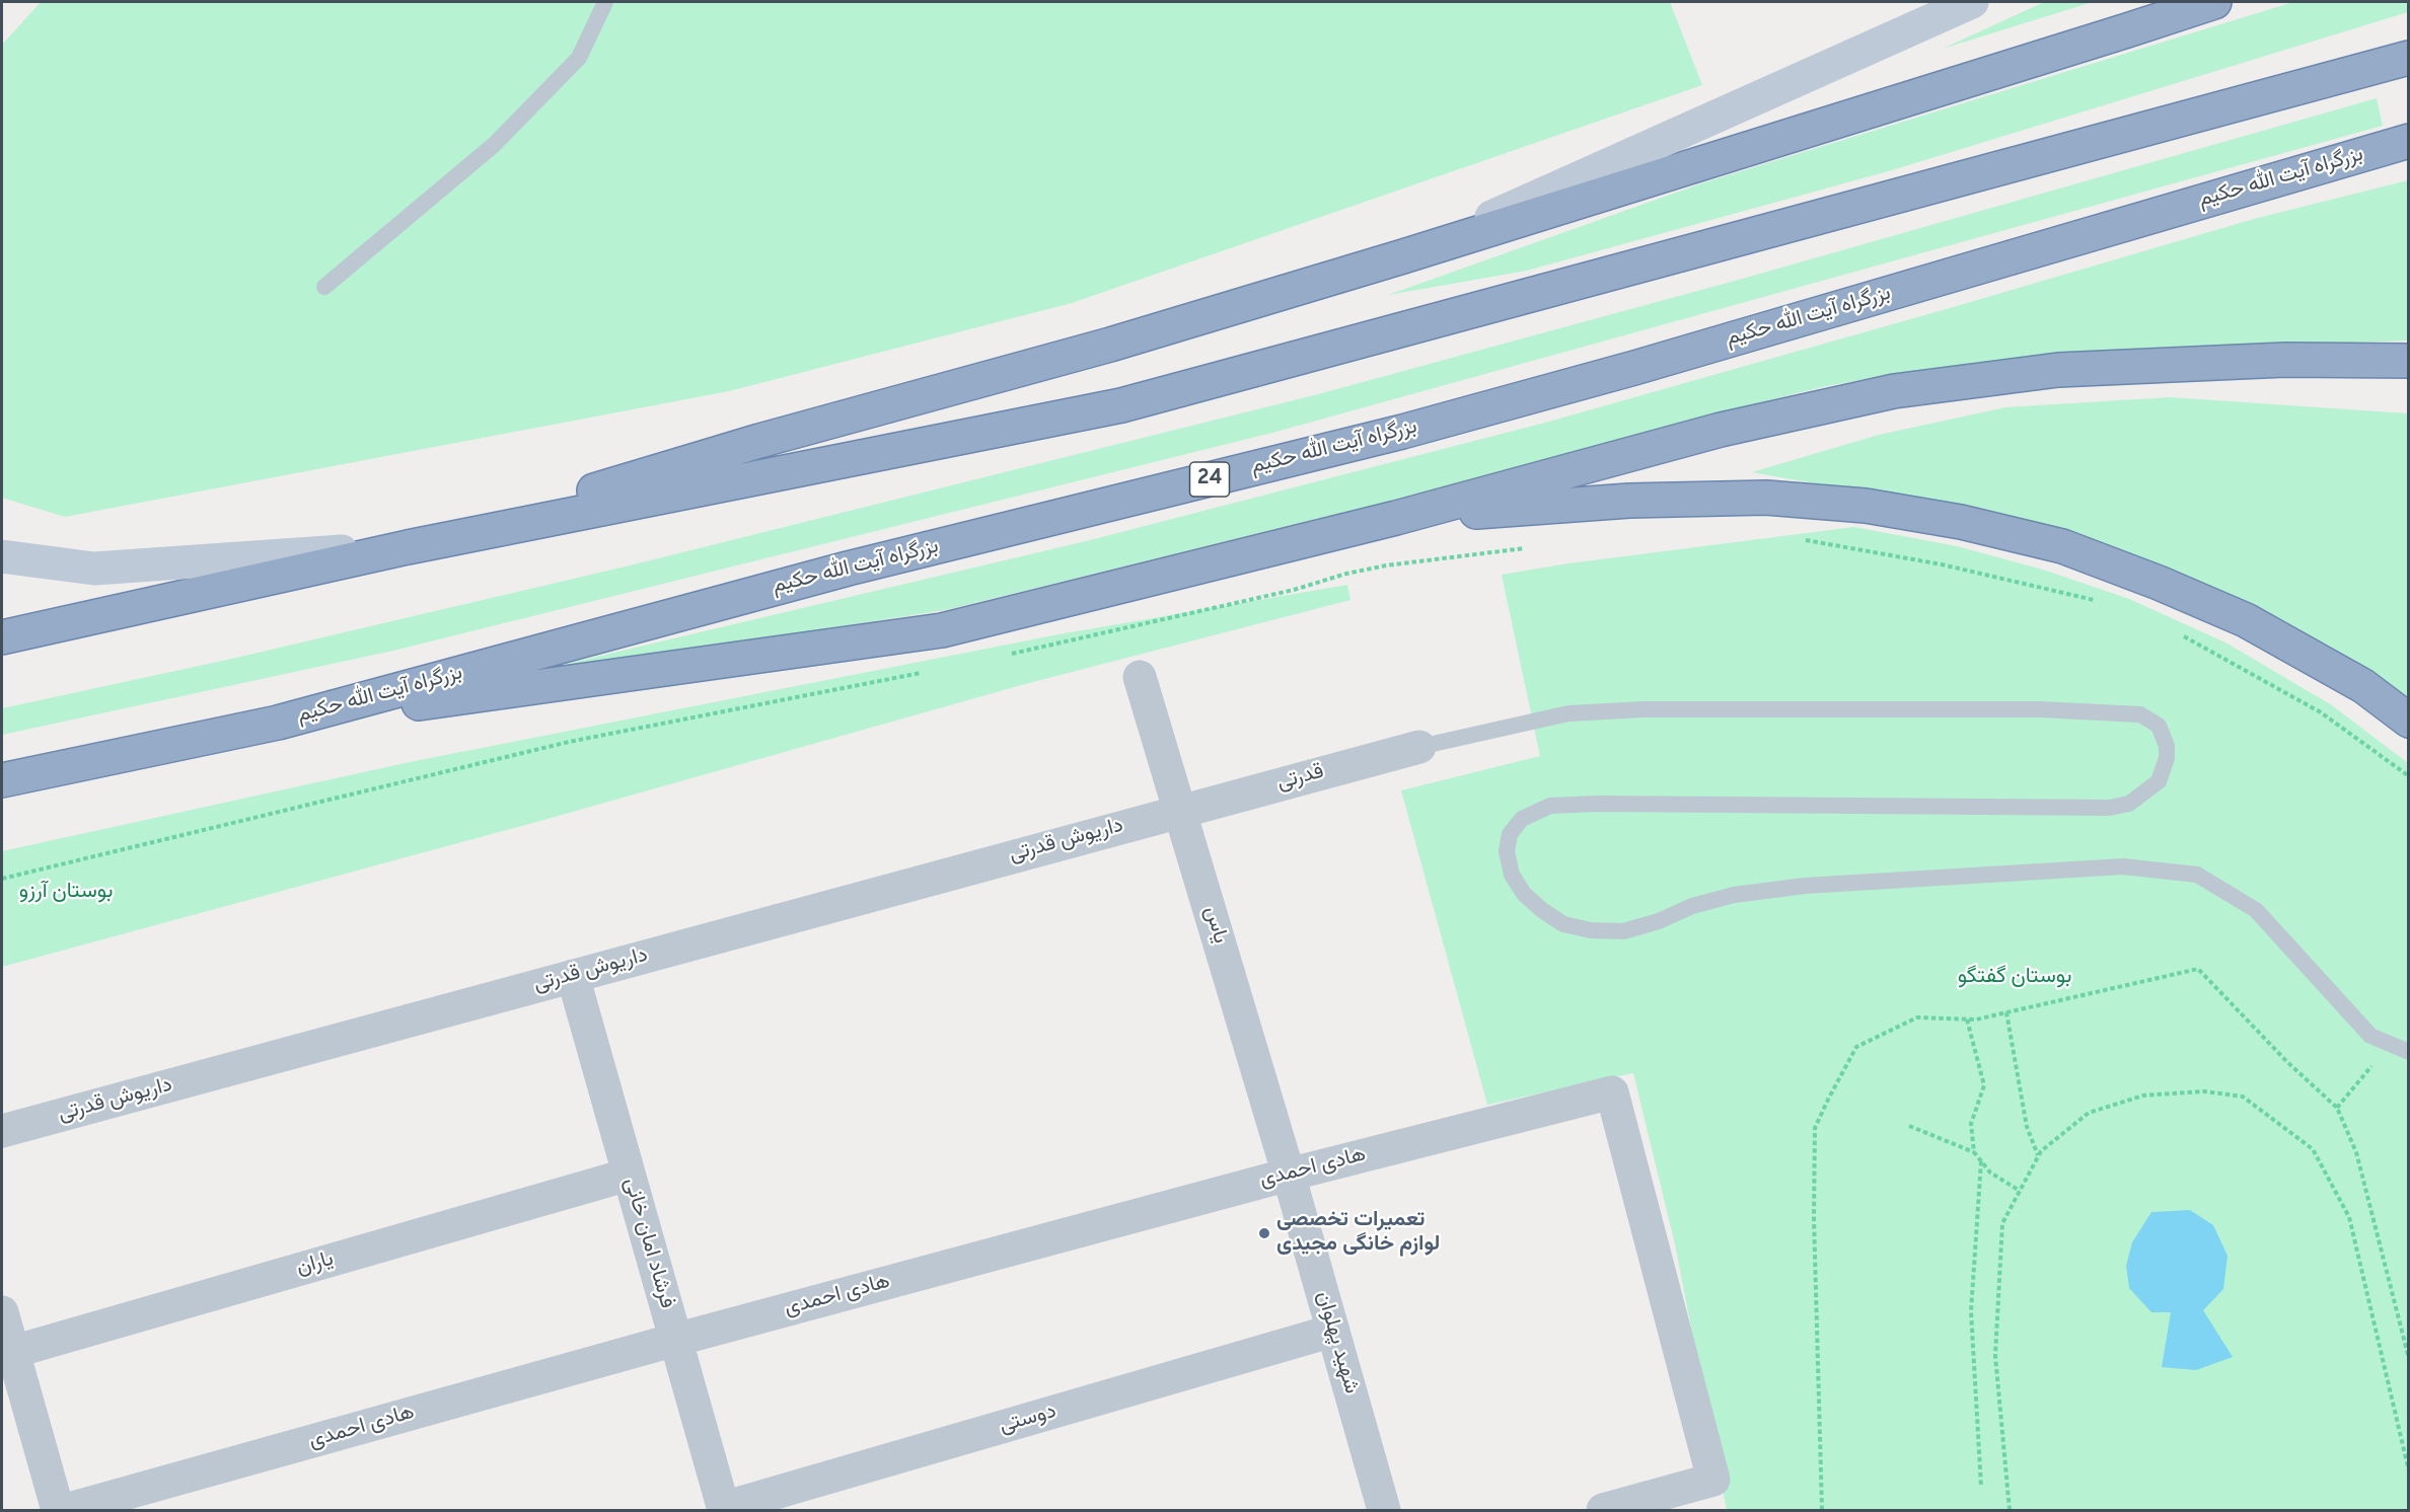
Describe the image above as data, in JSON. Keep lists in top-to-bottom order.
{
  "streets": {
    "highway": ["بزرگراه آیت الله حکیم", "24"],
    "street": [
      "قدرتی",
      "داریوش قدرتی",
      "یاس",
      "هادی احمدی",
      "فرشاد امان خانی",
      "یاران",
      "شهید پهلوان",
      "دوستی"
    ]
  },
  "crossings": [
    ["قدرتی", "داریوش قدرتی"],
    ["قدرتی", "یاس"],
    ["داریوش قدرتی", "یاس"],
    ["داریوش قدرتی", "فرشاد امان خانی"],
    ["یاس", "هادی احمدی"],
    ["یاس", "شهید پهلوان"],
    ["هادی احمدی", "فرشاد امان خانی"],
    ["هادی احمدی", "شهید پهلوان"],
    ["فرشاد امان خانی", "یاران"],
    ["فرشاد امان خانی", "دوستی"],
    ["شهید پهلوان", "دوستی"]
  ],
  "parks": ["بوستان آرزو", "بوستان گفتگو"],
  "places": ["تعمیرات تخصصی لوازم خانگی مجیدی"]
}
